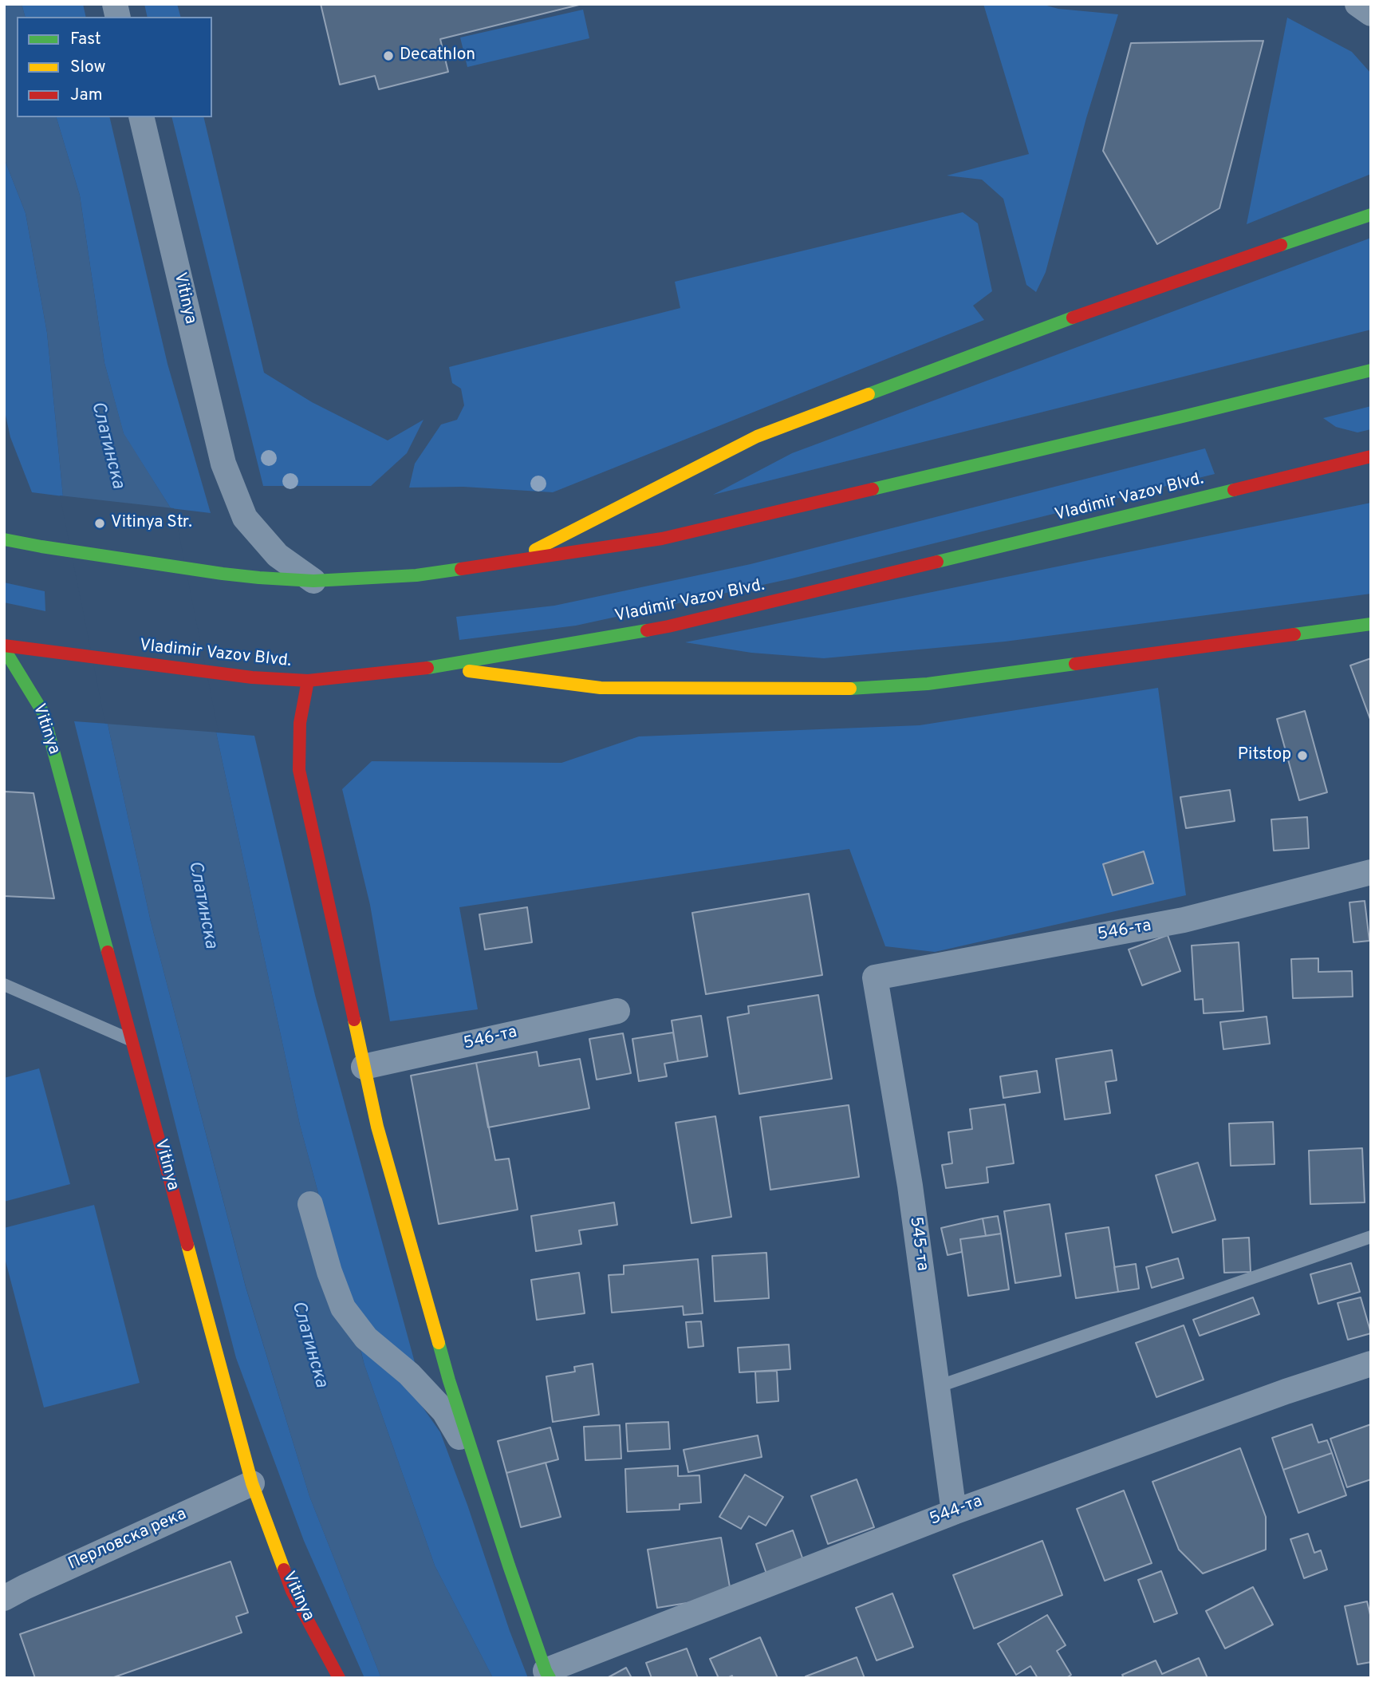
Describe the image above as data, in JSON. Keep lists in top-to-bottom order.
{
  "streets": {
    "main road": ["Vitinya", "Vladimir Vazov Blvd."],
    "street": [
      "546-та",
      "545-та",
      "544-та",
      "Перловска река"
    ]
  },
  "crossings": [
    ["Vitinya", "Vladimir Vazov Blvd."],
    ["Vitinya", "Перловска река"],
    ["546-та", "545-та"],
    ["545-та", "544-та"]
  ],
  "water": ["Слатинска"],
  "places": ["Decathlon", "Vitinya Str.", "Pitstop"],
  "legend": ["Fast", "Slow", "Jam"]
}
